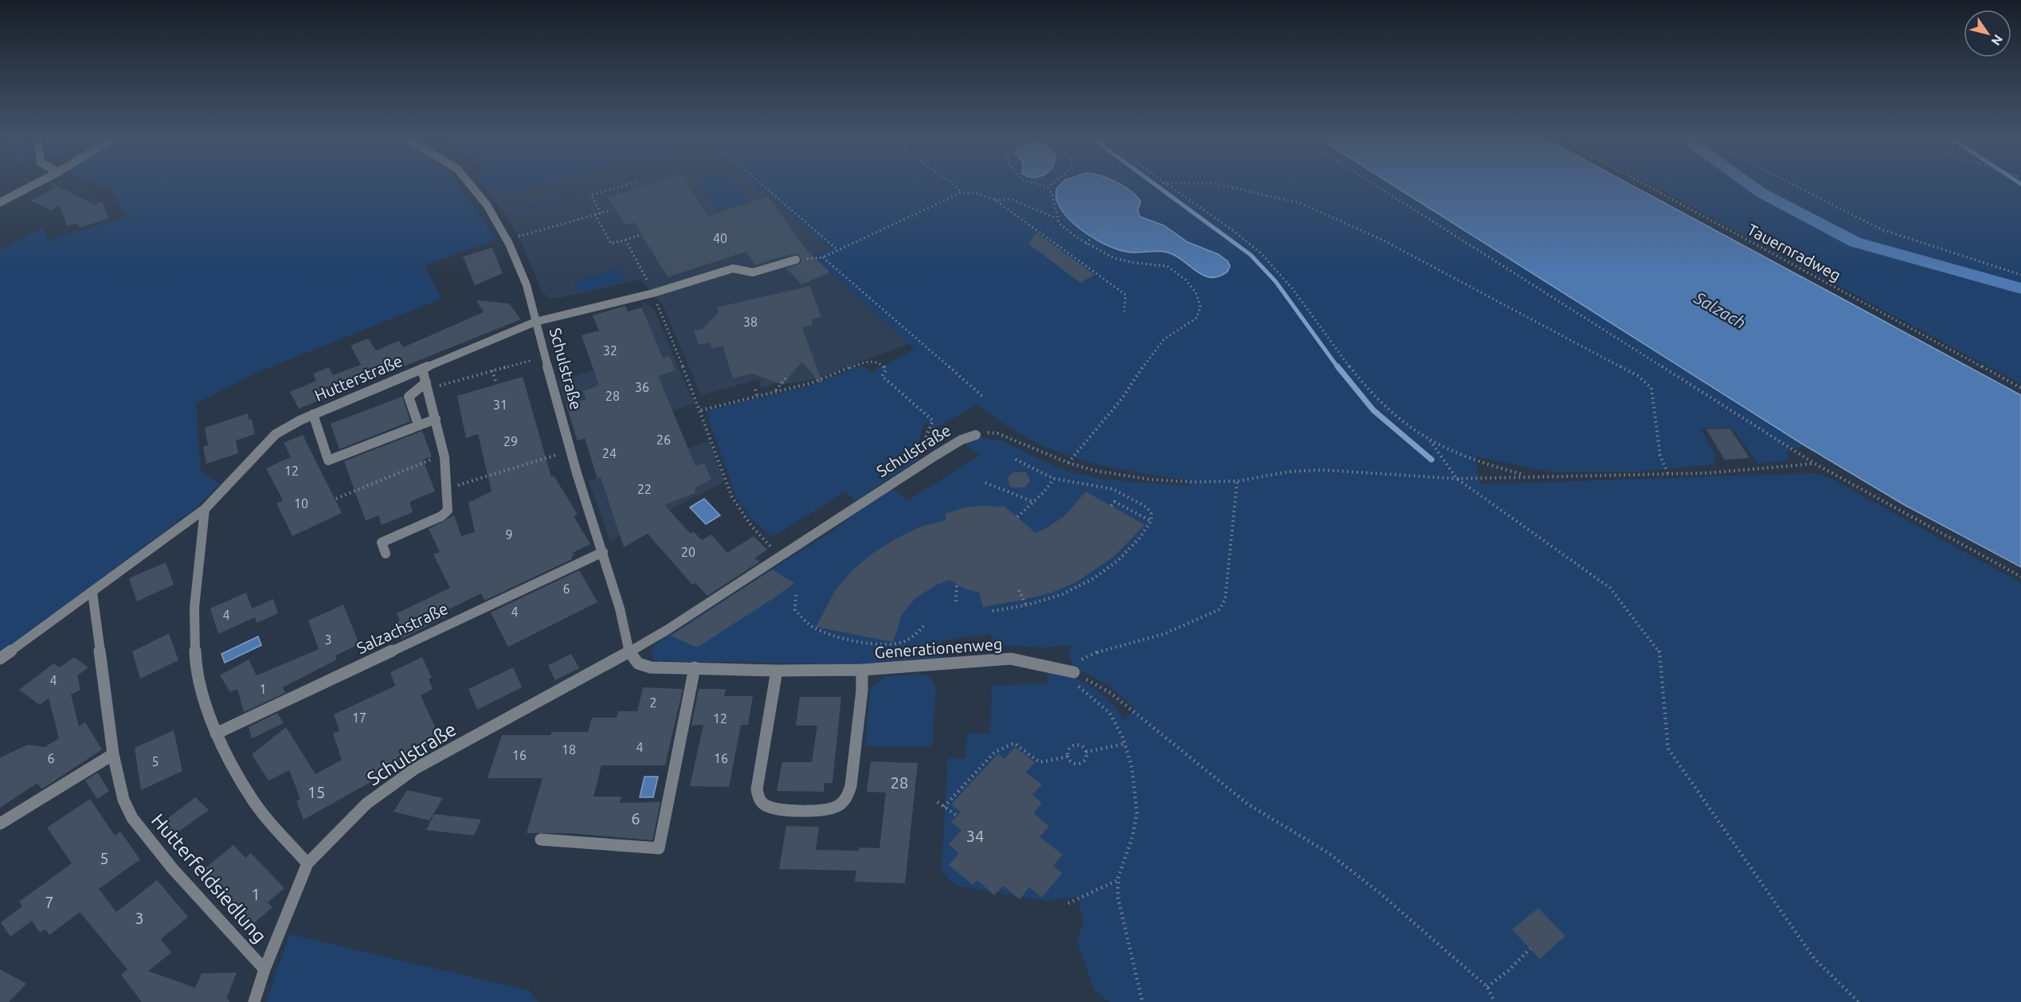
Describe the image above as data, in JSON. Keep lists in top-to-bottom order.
{
  "streets": {
    "street": [
      "Schulstraße",
      "Hutterstraße",
      "Salzachstraße",
      "Generationenweg",
      "Hutterfeldsiedlung"
    ],
    "path": ["Tauernradweg"]
  },
  "crossings": [
    ["Schulstraße", "Hutterstraße"],
    ["Schulstraße", "Salzachstraße"],
    ["Schulstraße", "Generationenweg"],
    ["Schulstraße", "Hutterfeldsiedlung"],
    ["Hutterstraße", "Hutterfeldsiedlung"]
  ],
  "water": ["Salzach"],
  "house_numbers": [
    "40",
    "38",
    "32",
    "36",
    "28",
    "31",
    "26",
    "29",
    "24",
    "12",
    "22",
    "10",
    "9",
    "20",
    "6",
    "4",
    "4",
    "3",
    "4",
    "1",
    "2",
    "17",
    "12",
    "4",
    "18",
    "16",
    "6",
    "16",
    "5",
    "28",
    "15",
    "6",
    "34",
    "5",
    "1",
    "7",
    "3"
  ],
  "north": "bottom right"
}
